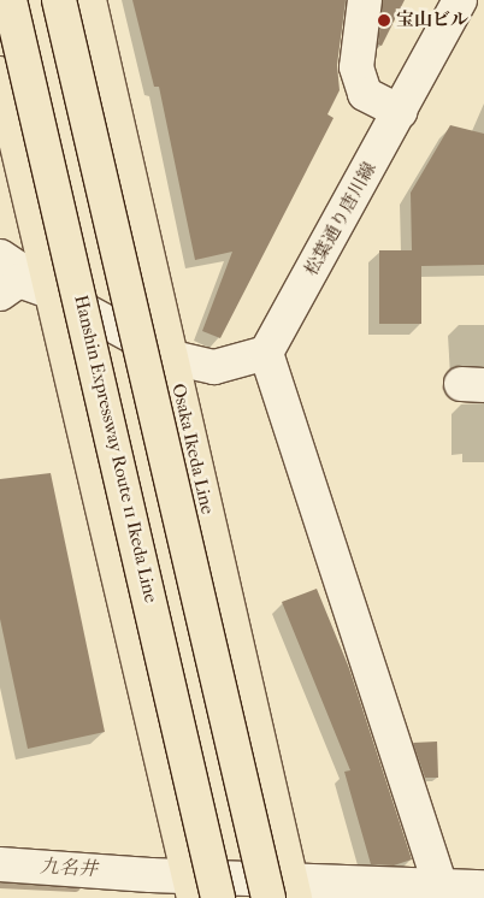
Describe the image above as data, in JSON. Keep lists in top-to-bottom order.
{
  "streets": {
    "main road": ["Hanshin Expressway Route 11 Ikeda Line", "Osaka Ikeda Line"],
    "street": ["松葉通り唐川線"]
  },
  "water": ["九名井"],
  "places": ["宝山ビル"]
}
